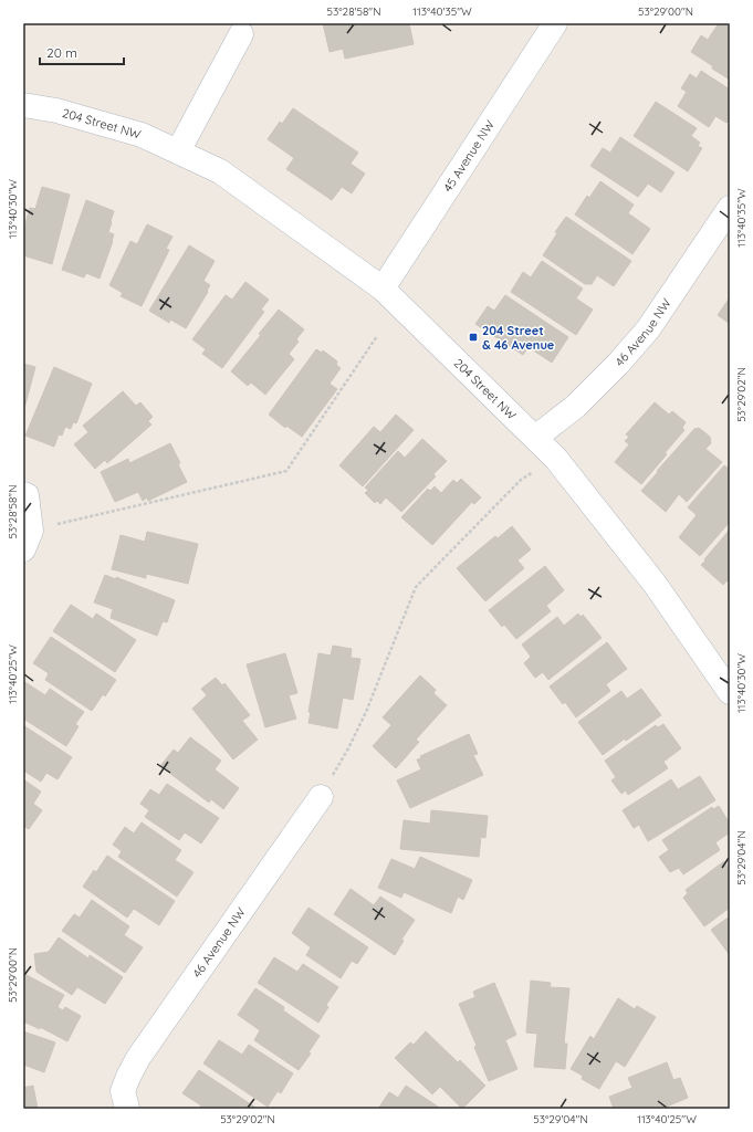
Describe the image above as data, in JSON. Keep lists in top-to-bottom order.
{
  "streets": {
    "street": ["204 Street NW", "45 Avenue NW", "46 Avenue NW"]
  },
  "crossings": [
    ["204 Street NW", "45 Avenue NW"],
    ["204 Street NW", "46 Avenue NW"]
  ],
  "places": {
    "transit": ["204 Street & 46 Avenue"]
  },
  "scale_bar": "20 m",
  "coordinates": [
    "53°28'58\"N",
    "113°40'35\"W",
    "53°29'00\"N",
    "113°40'30\"W",
    "53°29'02\"N",
    "113°40'25\"W",
    "53°29'04\"N"
  ]
}
